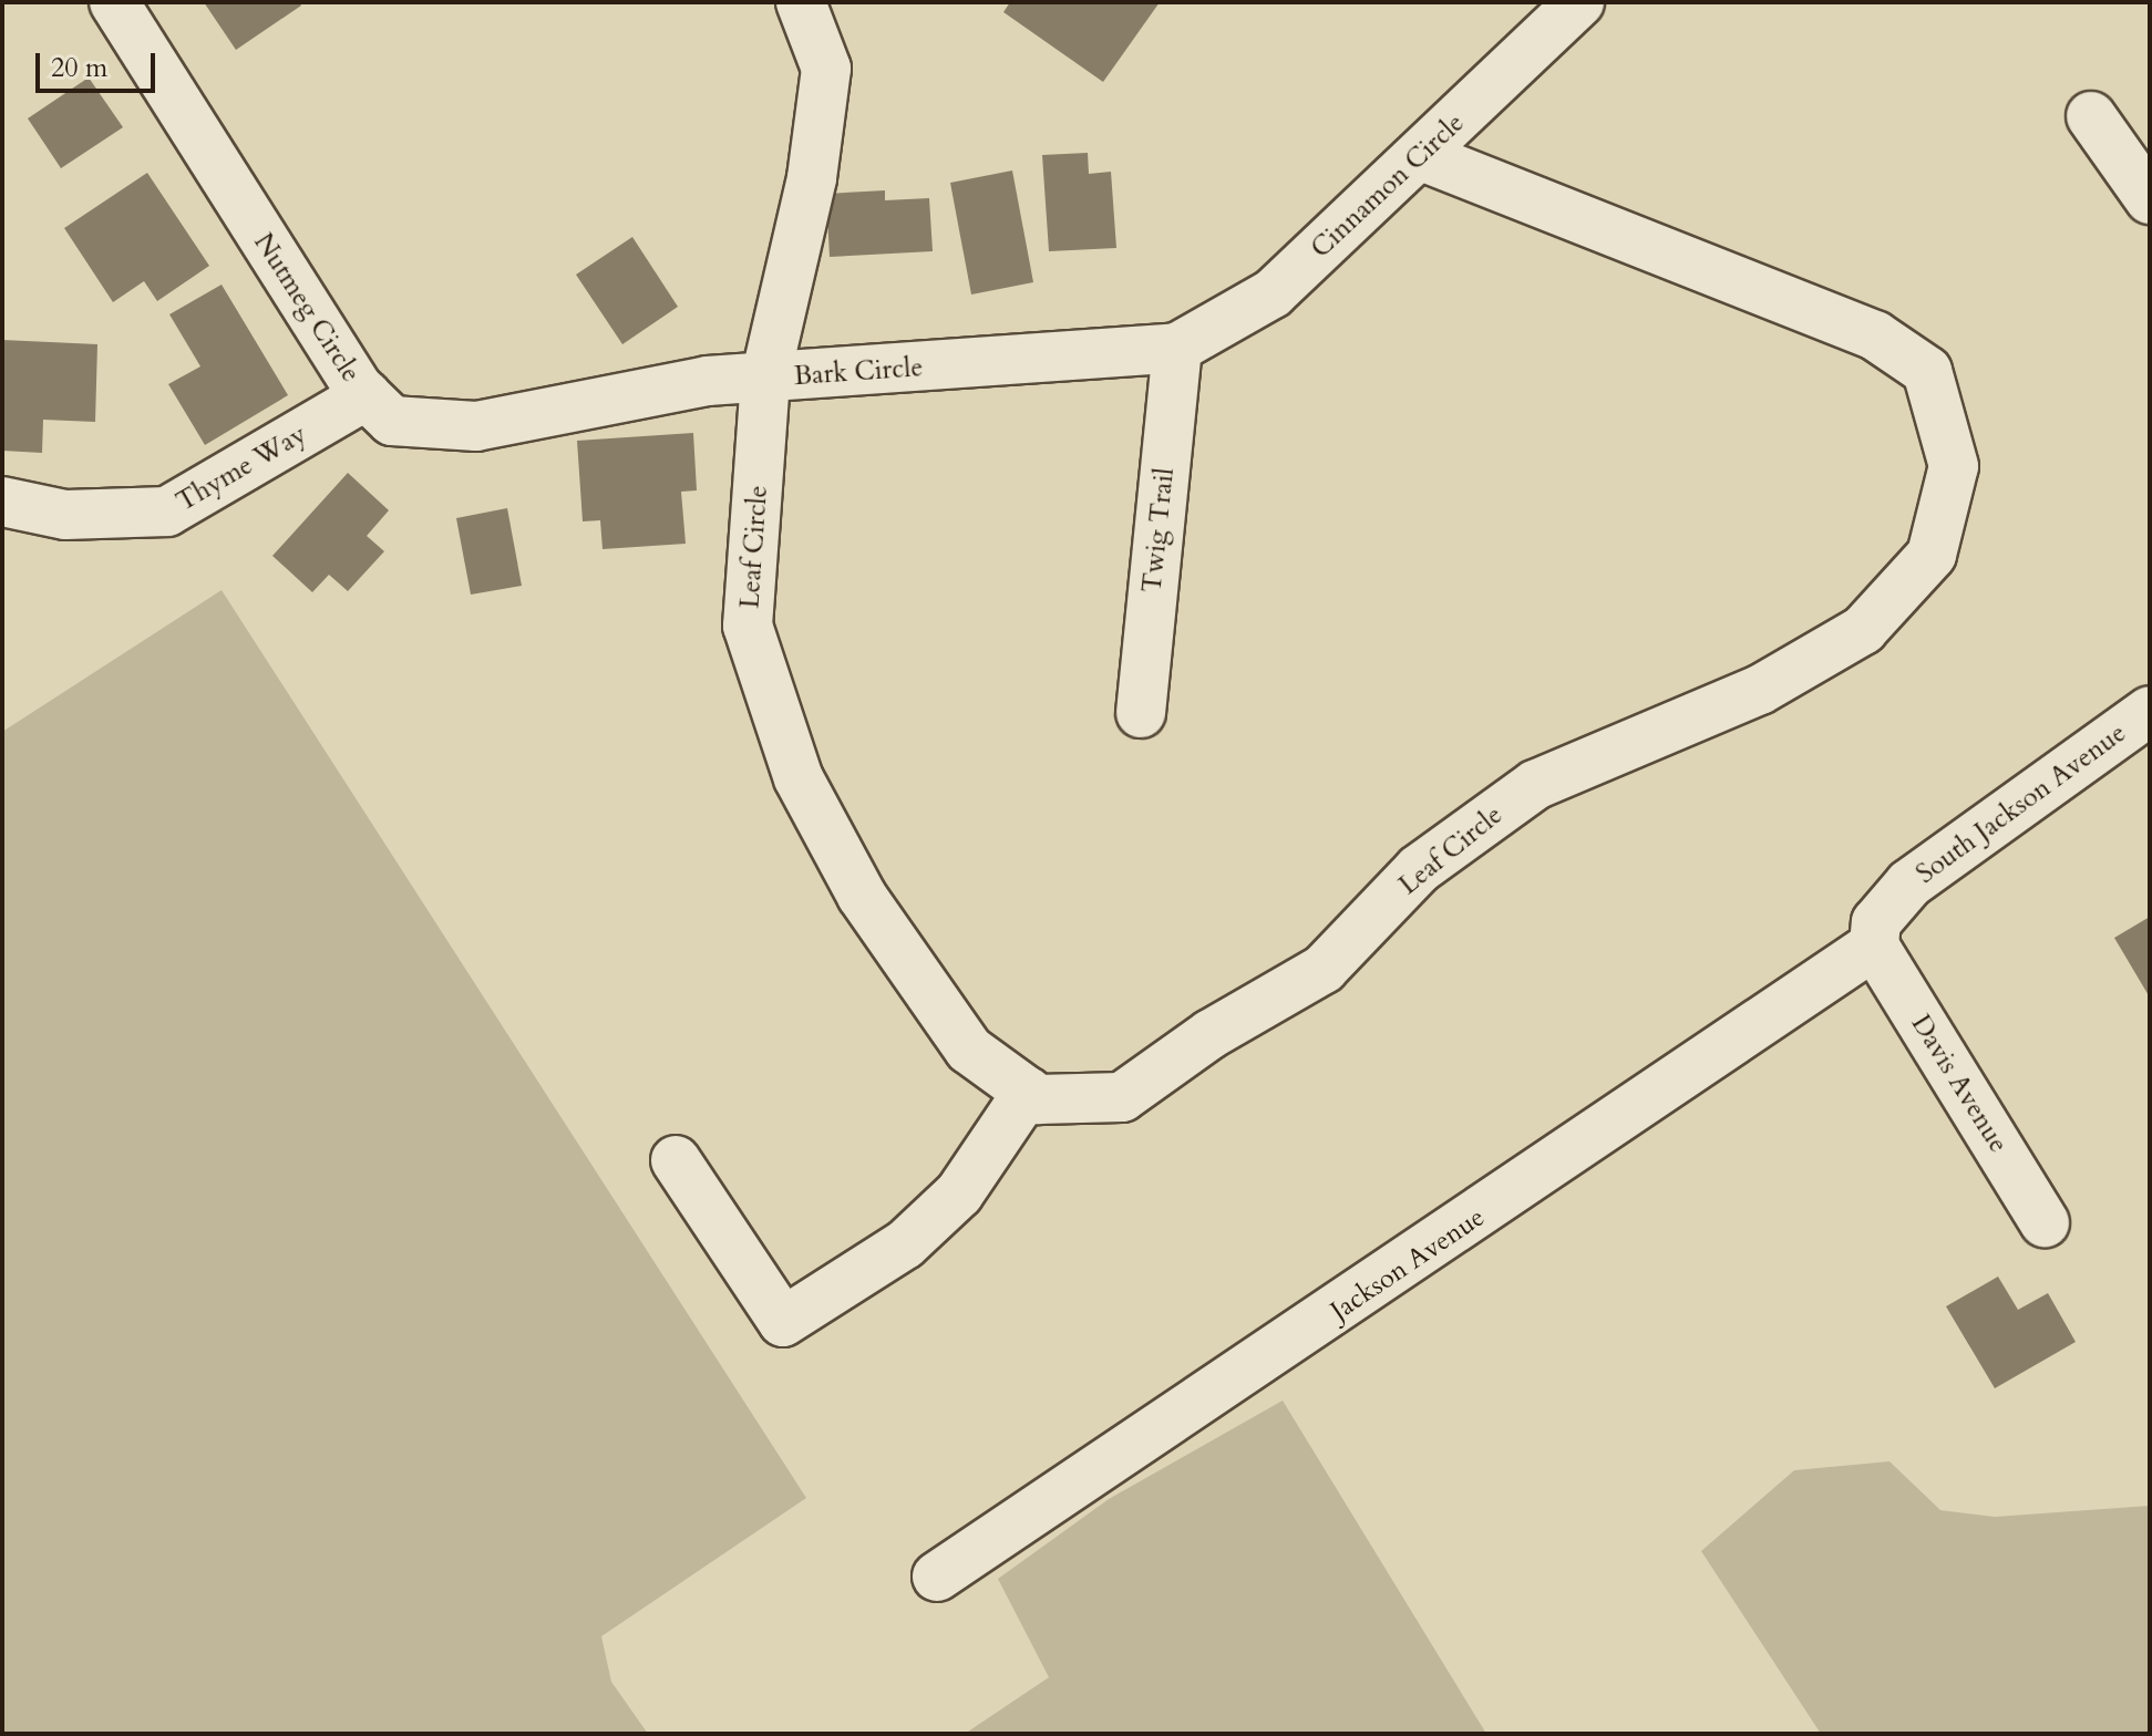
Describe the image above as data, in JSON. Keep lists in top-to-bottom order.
{
  "streets": {
    "street": [
      "Cinnamon Circle",
      "Nutmeg Circle",
      "Bark Circle",
      "Thyme Way",
      "Twig Trail",
      "Leaf Circle",
      "South Jackson Avenue",
      "Davis Avenue",
      "Jackson Avenue"
    ]
  },
  "crossings": [
    ["Cinnamon Circle", "Bark Circle"],
    ["Cinnamon Circle", "Twig Trail"],
    ["Cinnamon Circle", "Leaf Circle"],
    ["Nutmeg Circle", "Bark Circle"],
    ["Nutmeg Circle", "Thyme Way"],
    ["Nutmeg Circle", "Leaf Circle"],
    ["Bark Circle", "Twig Trail"],
    ["Bark Circle", "Leaf Circle"],
    ["South Jackson Avenue", "Davis Avenue"],
    ["South Jackson Avenue", "Jackson Avenue"],
    ["Davis Avenue", "Jackson Avenue"]
  ],
  "scale_bar": "20 m"
}
